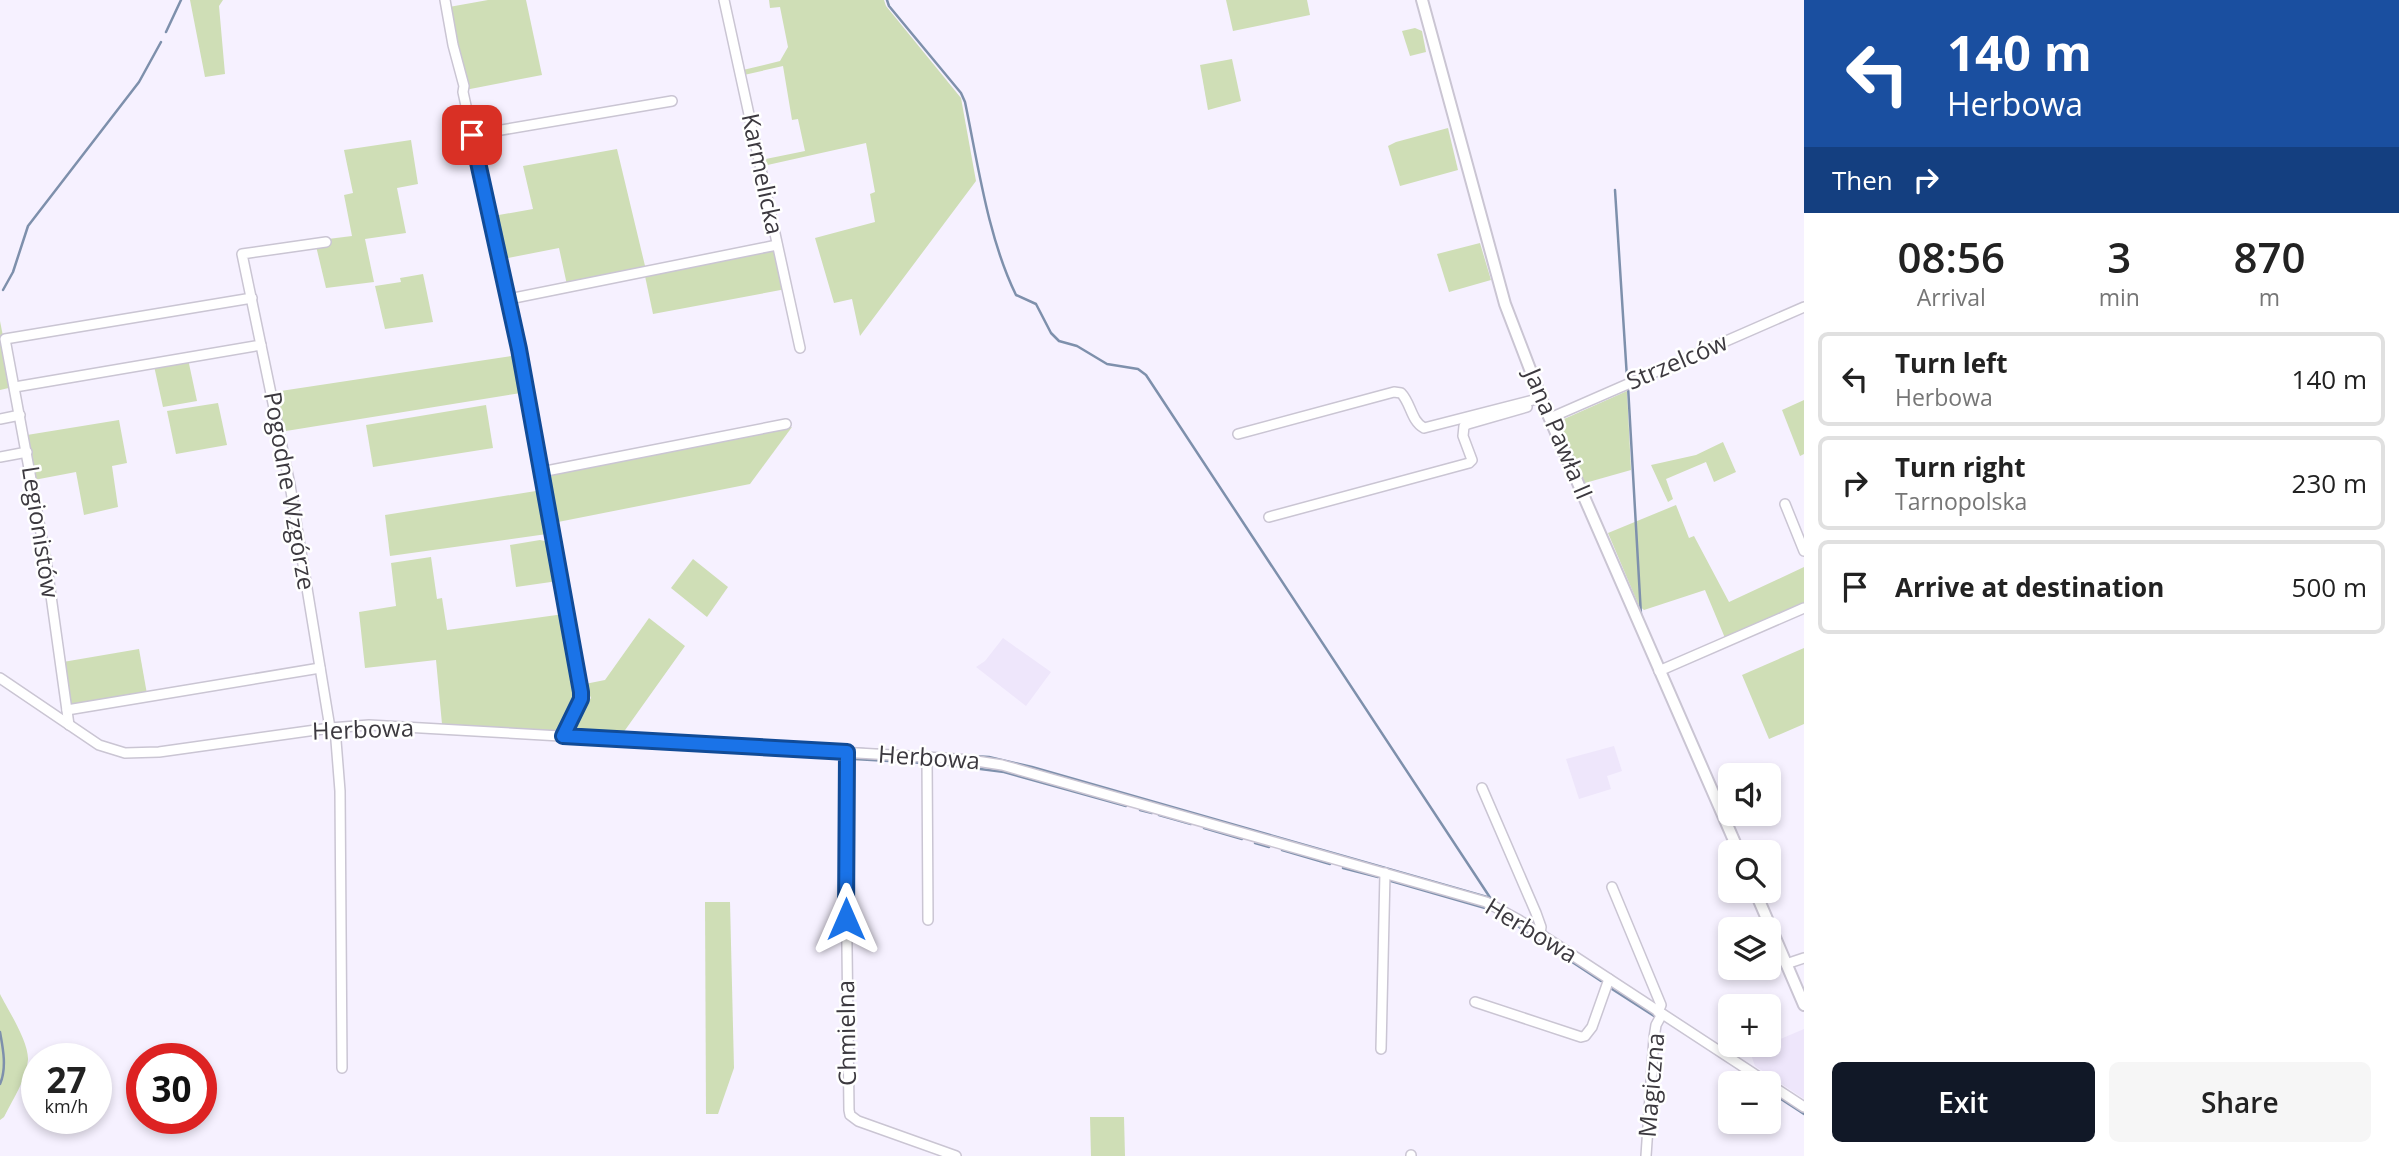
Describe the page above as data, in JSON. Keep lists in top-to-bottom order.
{
  "streets": {
    "street": [
      "Karmelicka",
      "Strzelców",
      "Jana Pawła II",
      "Pogodne Wzgórze",
      "Legionistów",
      "Herbowa",
      "Chmielna",
      "Magiczna"
    ]
  },
  "crossings": [
    ["Strzelców", "Jana Pawła II"],
    ["Pogodne Wzgórze", "Legionistów"],
    ["Pogodne Wzgórze", "Herbowa"],
    ["Legionistów", "Herbowa"],
    ["Herbowa", "Chmielna"],
    ["Herbowa", "Magiczna"]
  ],
  "page": {
    "turn": ["140 m", "Herbowa"],
    "then": "Then",
    "eta": [
      "08:56",
      "Arrival",
      "3",
      "min",
      "870",
      "m"
    ],
    "list": [
      {
        "name": "Turn left",
        "note": "Herbowa",
        "value": "140 m"
      },
      {
        "name": "Turn right",
        "note": "Tarnopolska",
        "value": "230 m"
      },
      {
        "name": "Arrive at destination",
        "value": "500 m"
      }
    ],
    "map_buttons": ["+", "−"],
    "speed": "27 km/h",
    "limit": "30",
    "buttons": ["Exit", "Share"]
  }
}
